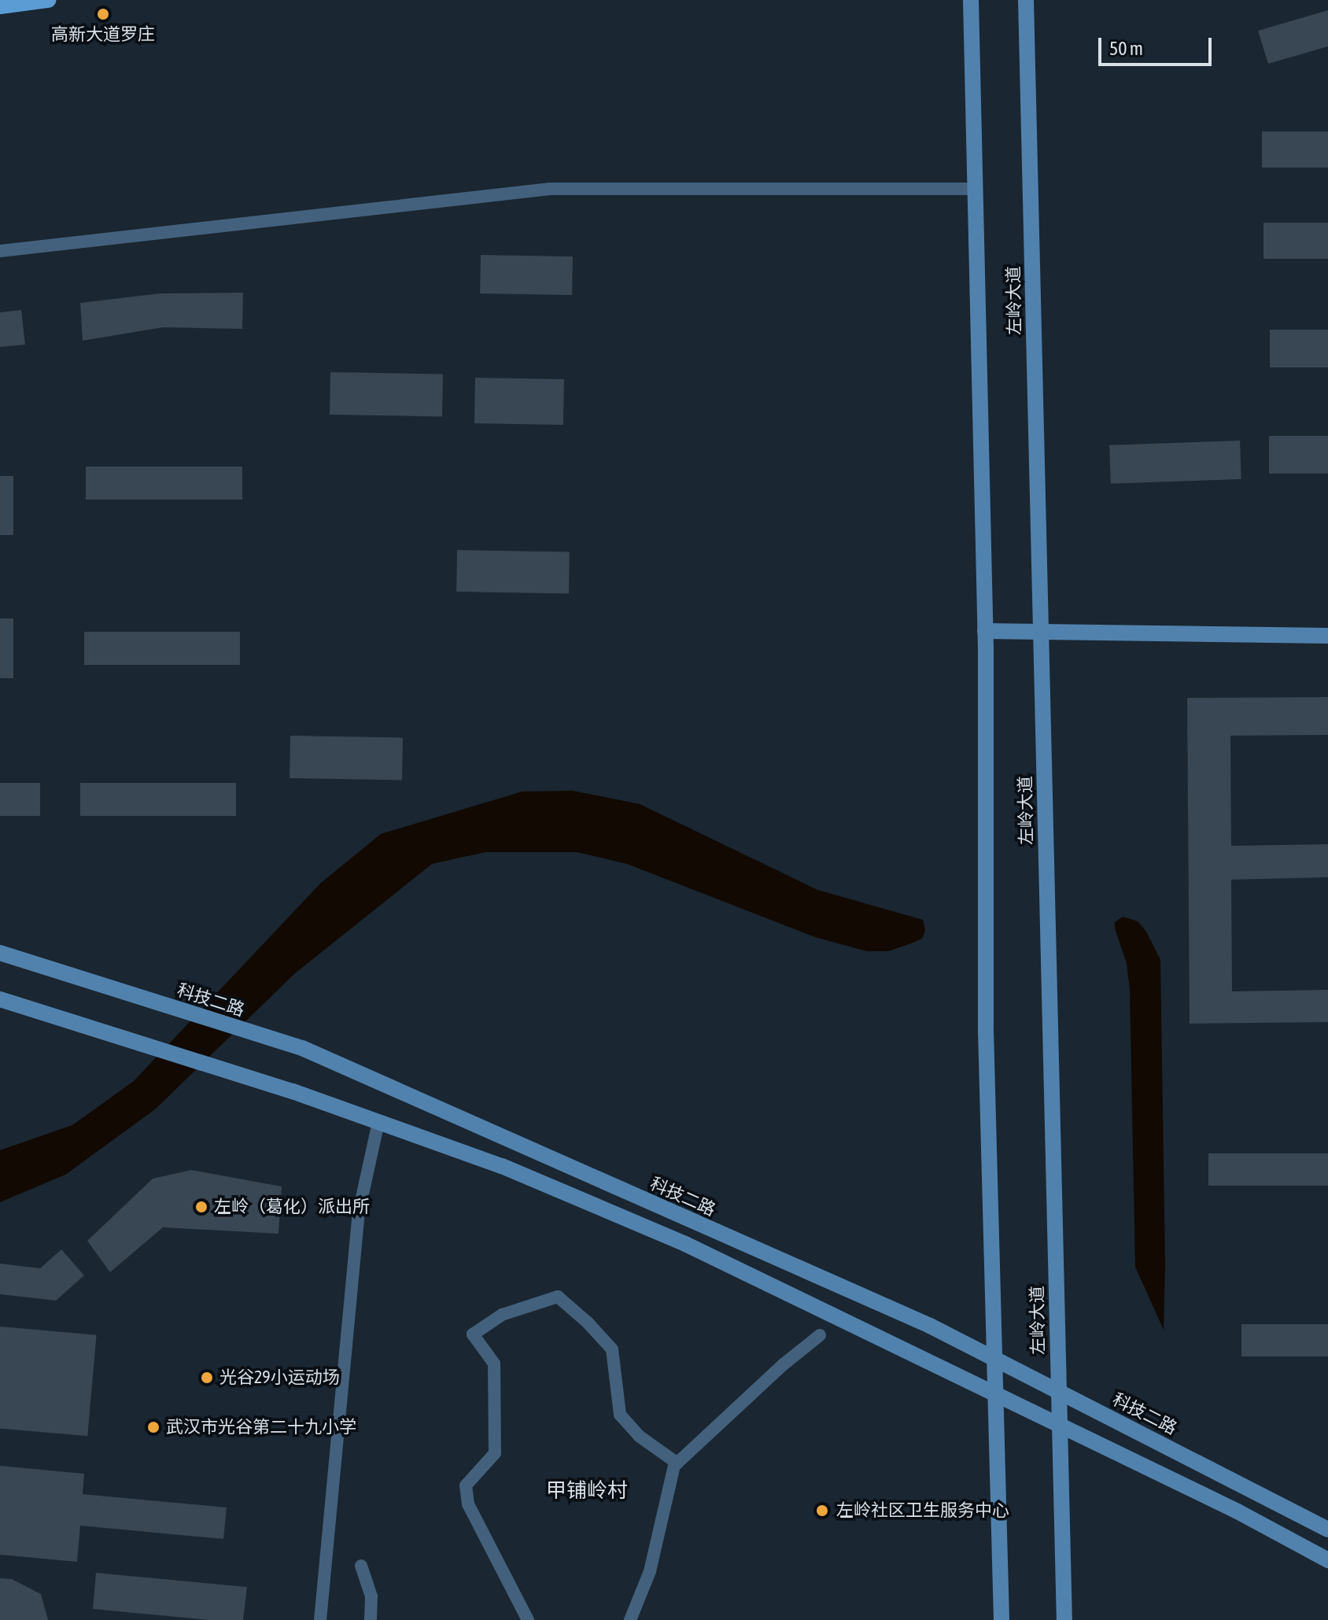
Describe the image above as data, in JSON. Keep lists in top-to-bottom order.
{
  "streets": {
    "street": ["左岭大道", "科技二路"]
  },
  "crossings": [
    ["左岭大道", "科技二路"]
  ],
  "districts": ["甲铺岭村"],
  "places": [
    "高新大道罗庄",
    "左岭（葛化）派出所",
    "光谷29小运动场",
    "武汉市光谷第二十九小学",
    "左岭社区卫生服务中心"
  ],
  "scale_bar": "50 m"
}
